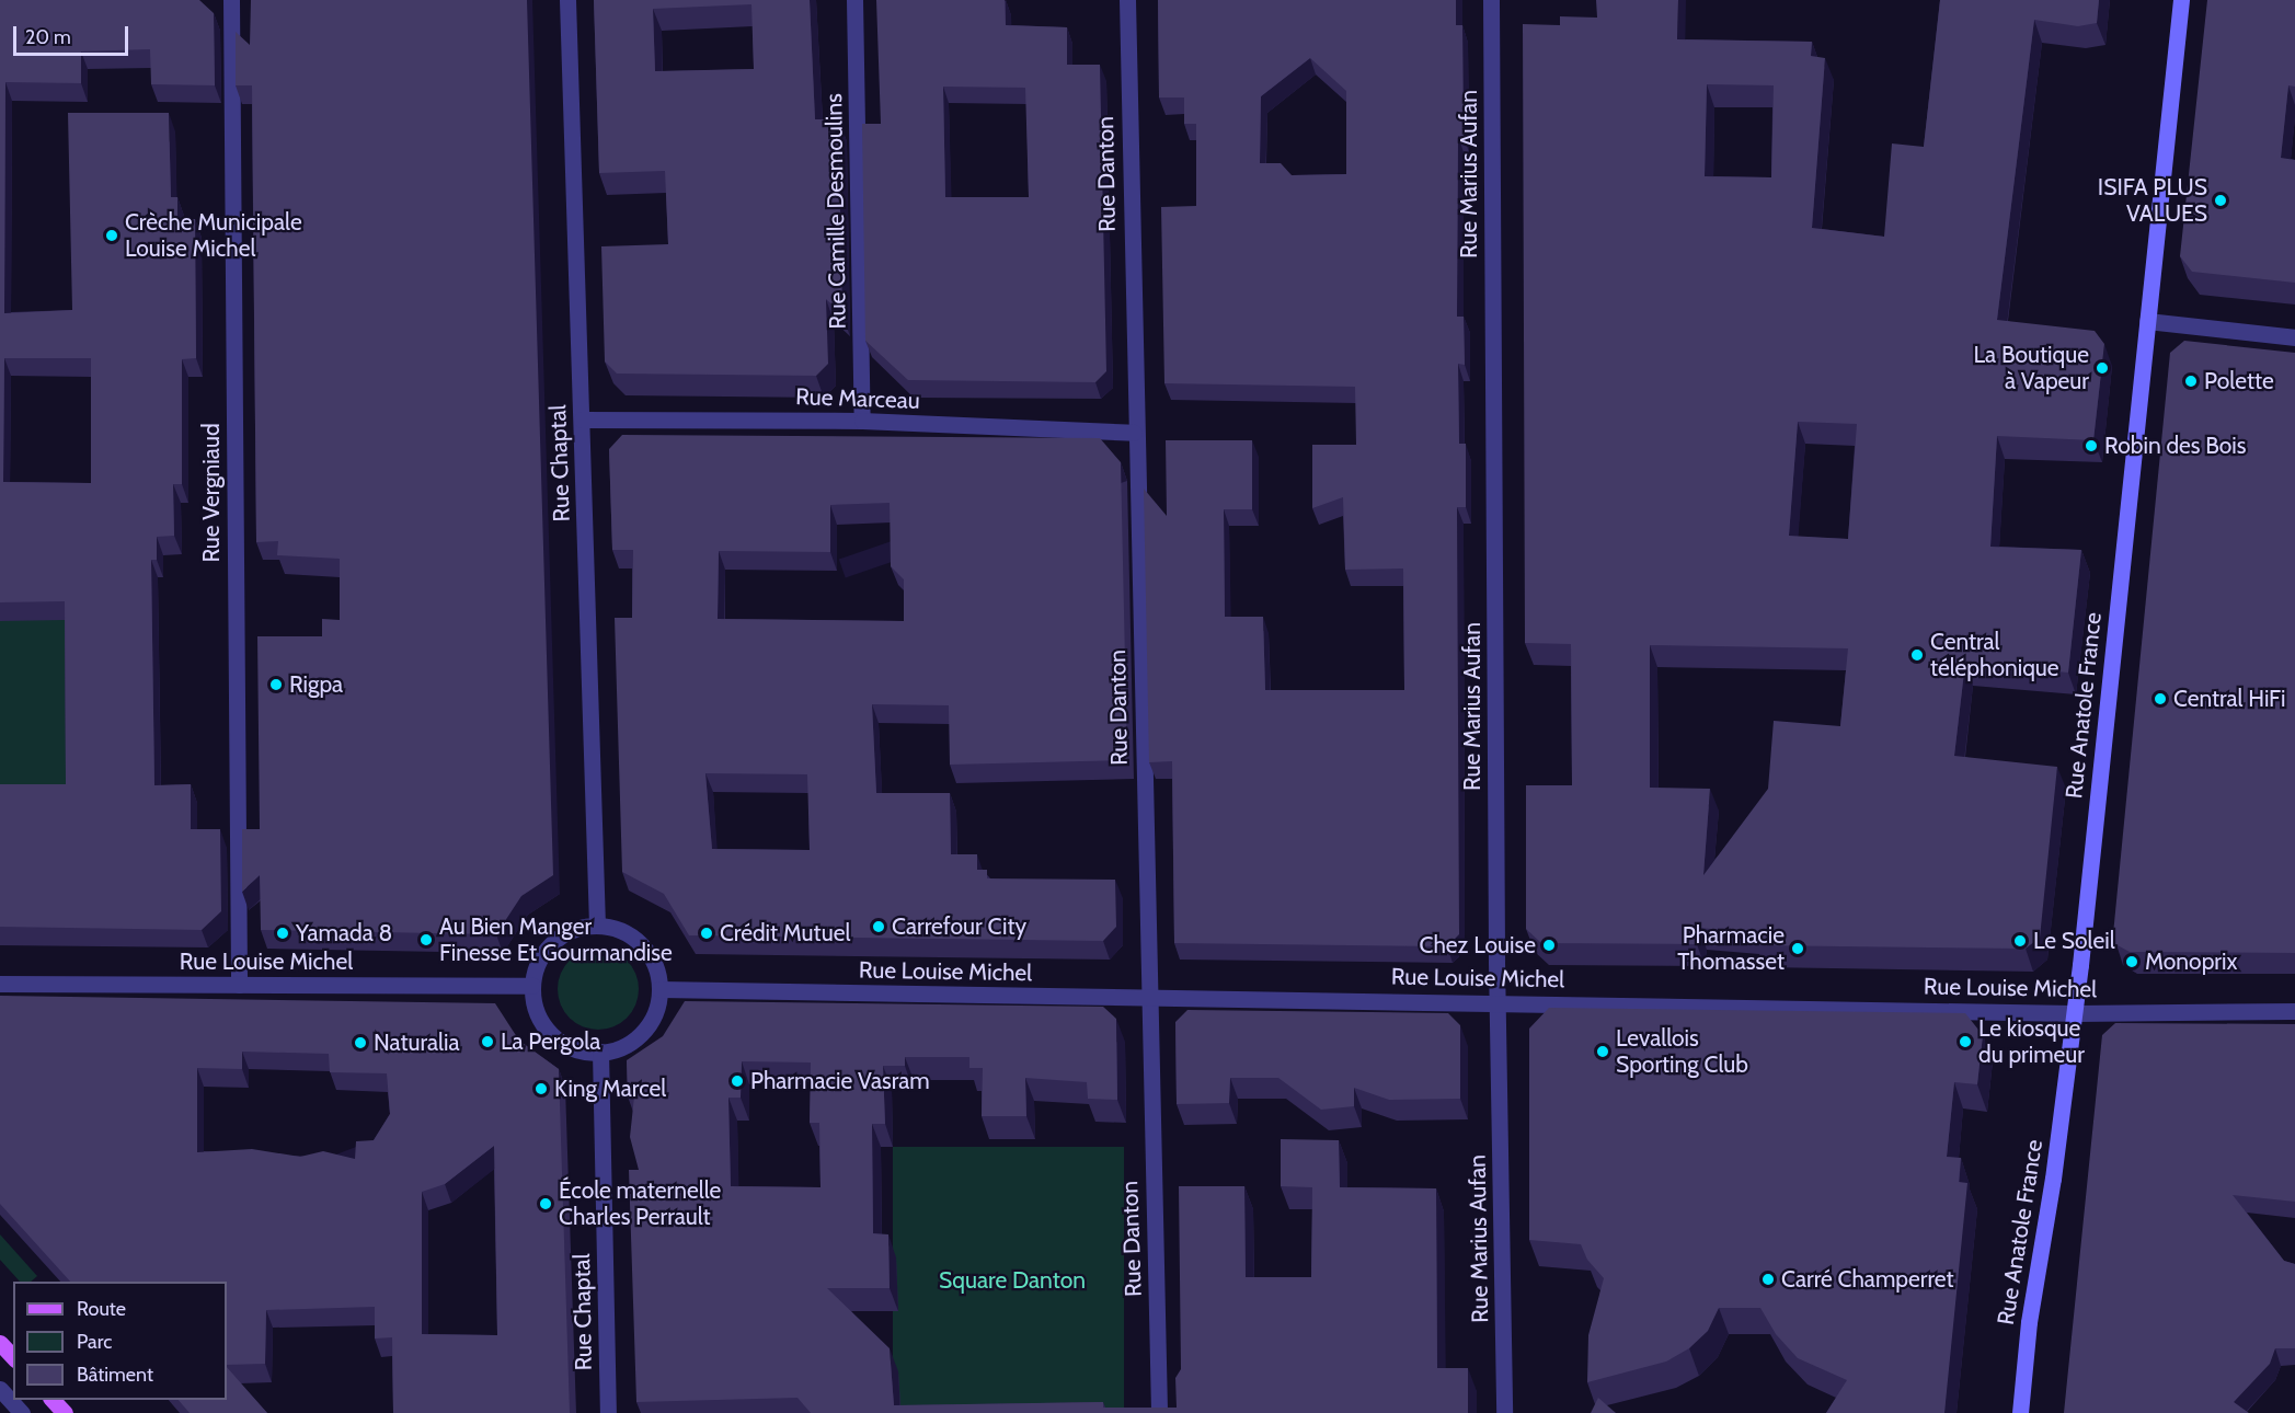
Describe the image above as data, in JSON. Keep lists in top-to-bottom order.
{
  "streets": {
    "main road": ["Rue Anatole France"],
    "street": [
      "Rue Danton",
      "Rue Marius Aufan",
      "Rue Camille Desmoulins",
      "Rue Marceau",
      "Rue Chaptal",
      "Rue Vergniaud",
      "Rue Louise Michel"
    ]
  },
  "crossings": [
    ["Rue Danton", "Rue Marceau"],
    ["Rue Danton", "Rue Louise Michel"],
    ["Rue Marius Aufan", "Rue Louise Michel"],
    ["Rue Camille Desmoulins", "Rue Marceau"],
    ["Rue Marceau", "Rue Chaptal"],
    ["Rue Chaptal", "Rue Louise Michel"],
    ["Rue Vergniaud", "Rue Louise Michel"],
    ["Rue Anatole France", "Rue Louise Michel"]
  ],
  "parks": ["Square Danton"],
  "places": [
    "ISIFA PLUS VALUES",
    "Crèche Municipale Louise Michel",
    "La Boutique à Vapeur",
    "Polette",
    "Robin des Bois",
    "Central téléphonique",
    "Rigpa",
    "Central HiFi",
    "Carrefour City",
    "Yamada 8",
    "Crédit Mutuel",
    "Au Bien Manger Finesse Et Gourmandise",
    "Le Soleil",
    "Chez Louise",
    "Pharmacie Thomasset",
    "Monoprix",
    "La Pergola",
    "Le kiosque du primeur",
    "Naturalia",
    "Levallois Sporting Club",
    "Pharmacie Vasram",
    "King Marcel",
    "École maternelle Charles Perrault",
    "Carré Champerret"
  ],
  "legend": ["Route", "Parc", "Bâtiment"],
  "scale_bar": "20 m"
}
